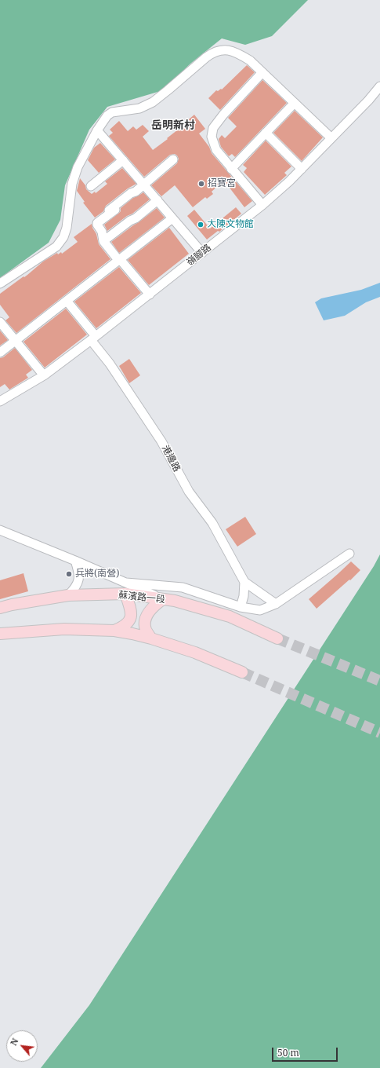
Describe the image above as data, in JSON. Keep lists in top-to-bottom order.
{
  "streets": {
    "main road": ["蘇濱路一段"],
    "street": ["嶺腳路", "港邊路"]
  },
  "crossings": [
    ["嶺腳路", "港邊路"]
  ],
  "districts": ["岳明新村"],
  "places": ["招寶宮", "大陳文物館", "兵將(南營)"],
  "scale_bar": "50 m",
  "north": "top left"
}
